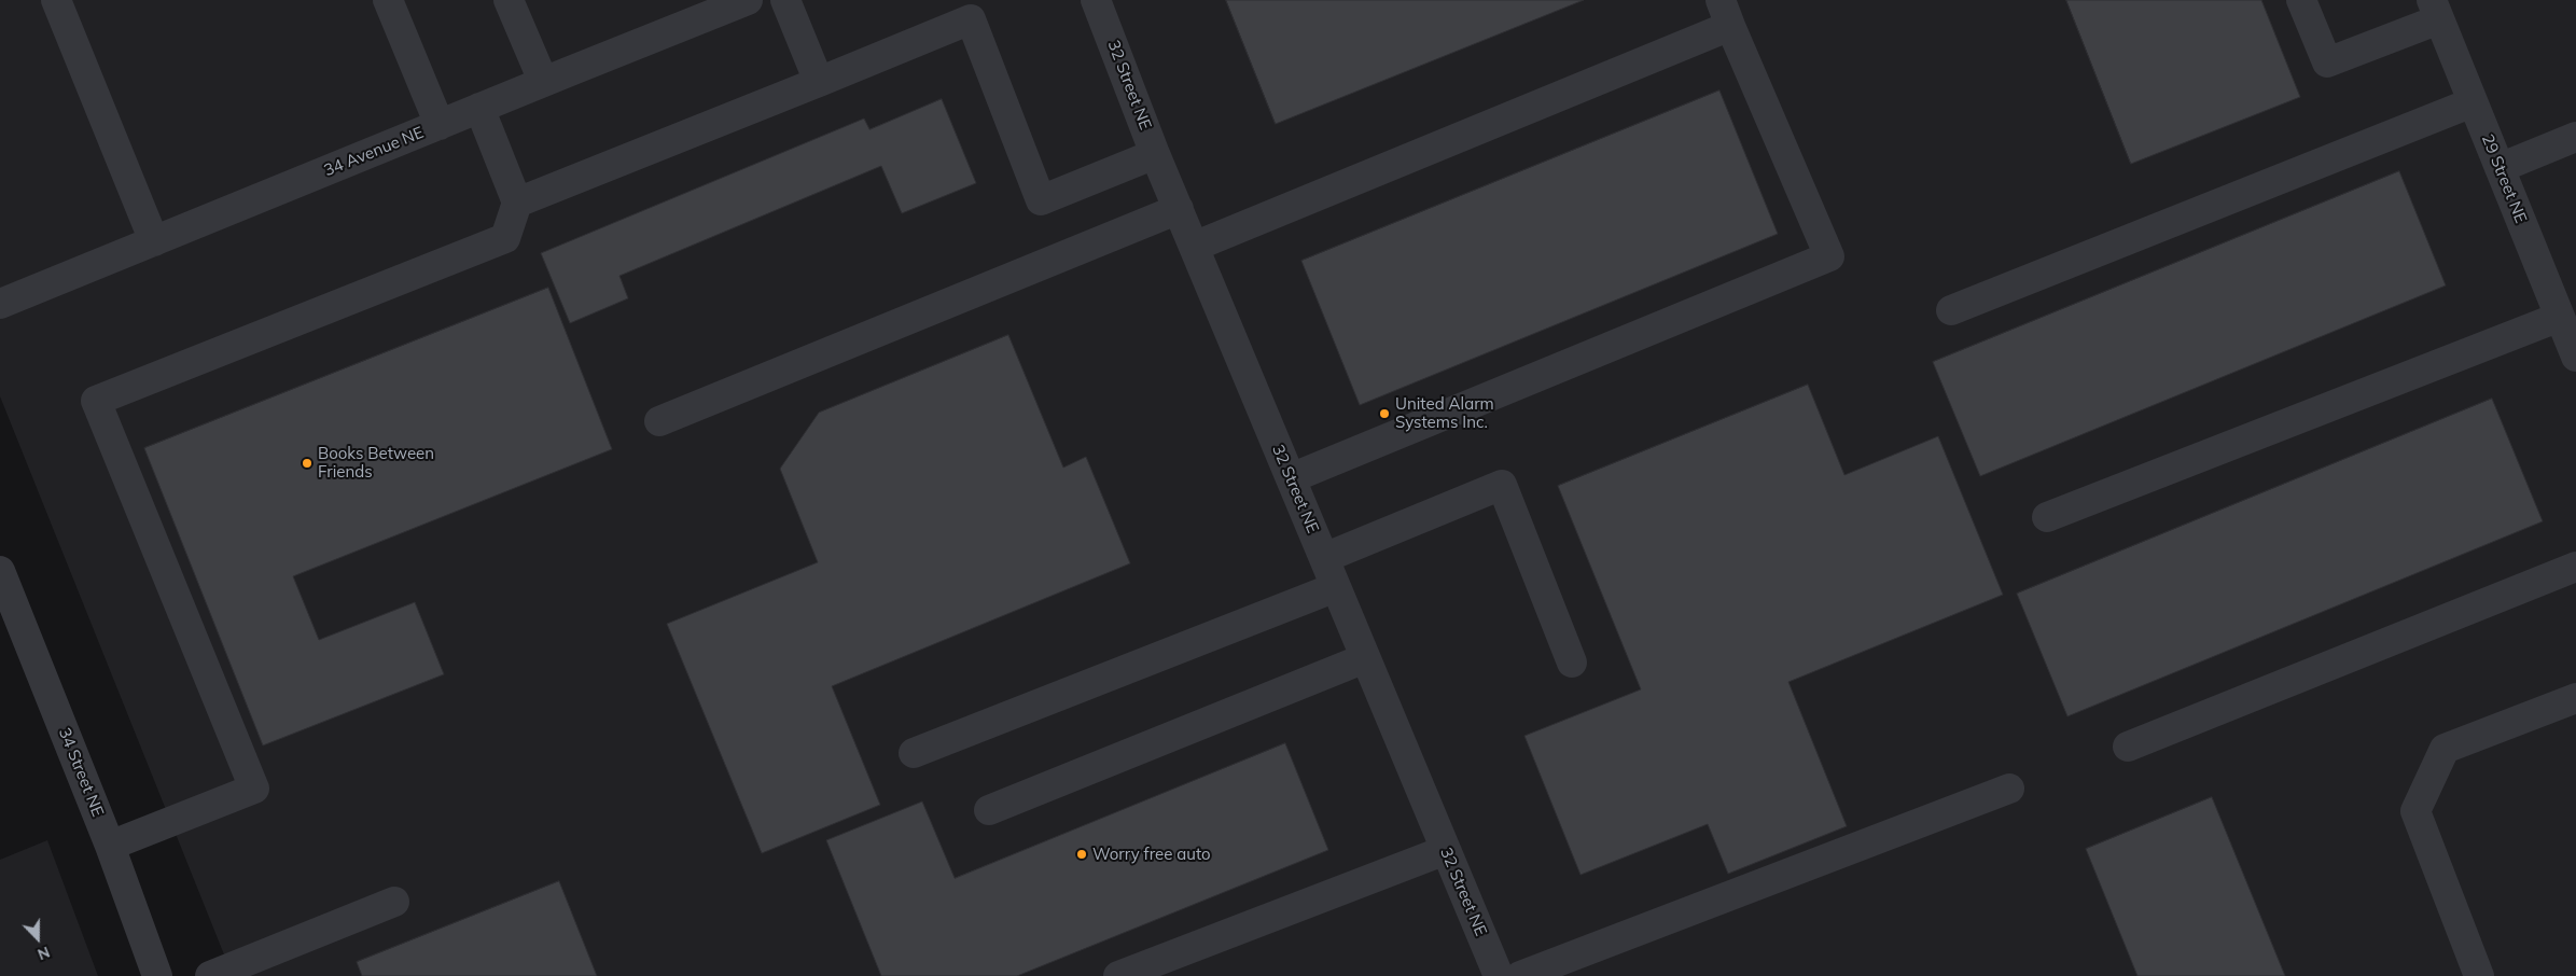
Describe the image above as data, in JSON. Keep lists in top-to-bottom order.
{
  "streets": {
    "street": [
      "32 Street NE",
      "34 Avenue NE",
      "29 Street NE",
      "34 Street NE"
    ]
  },
  "places": ["United Alarm Systems Inc.", "Books Between Friends", "Worry free auto"],
  "north": "bottom"
}
